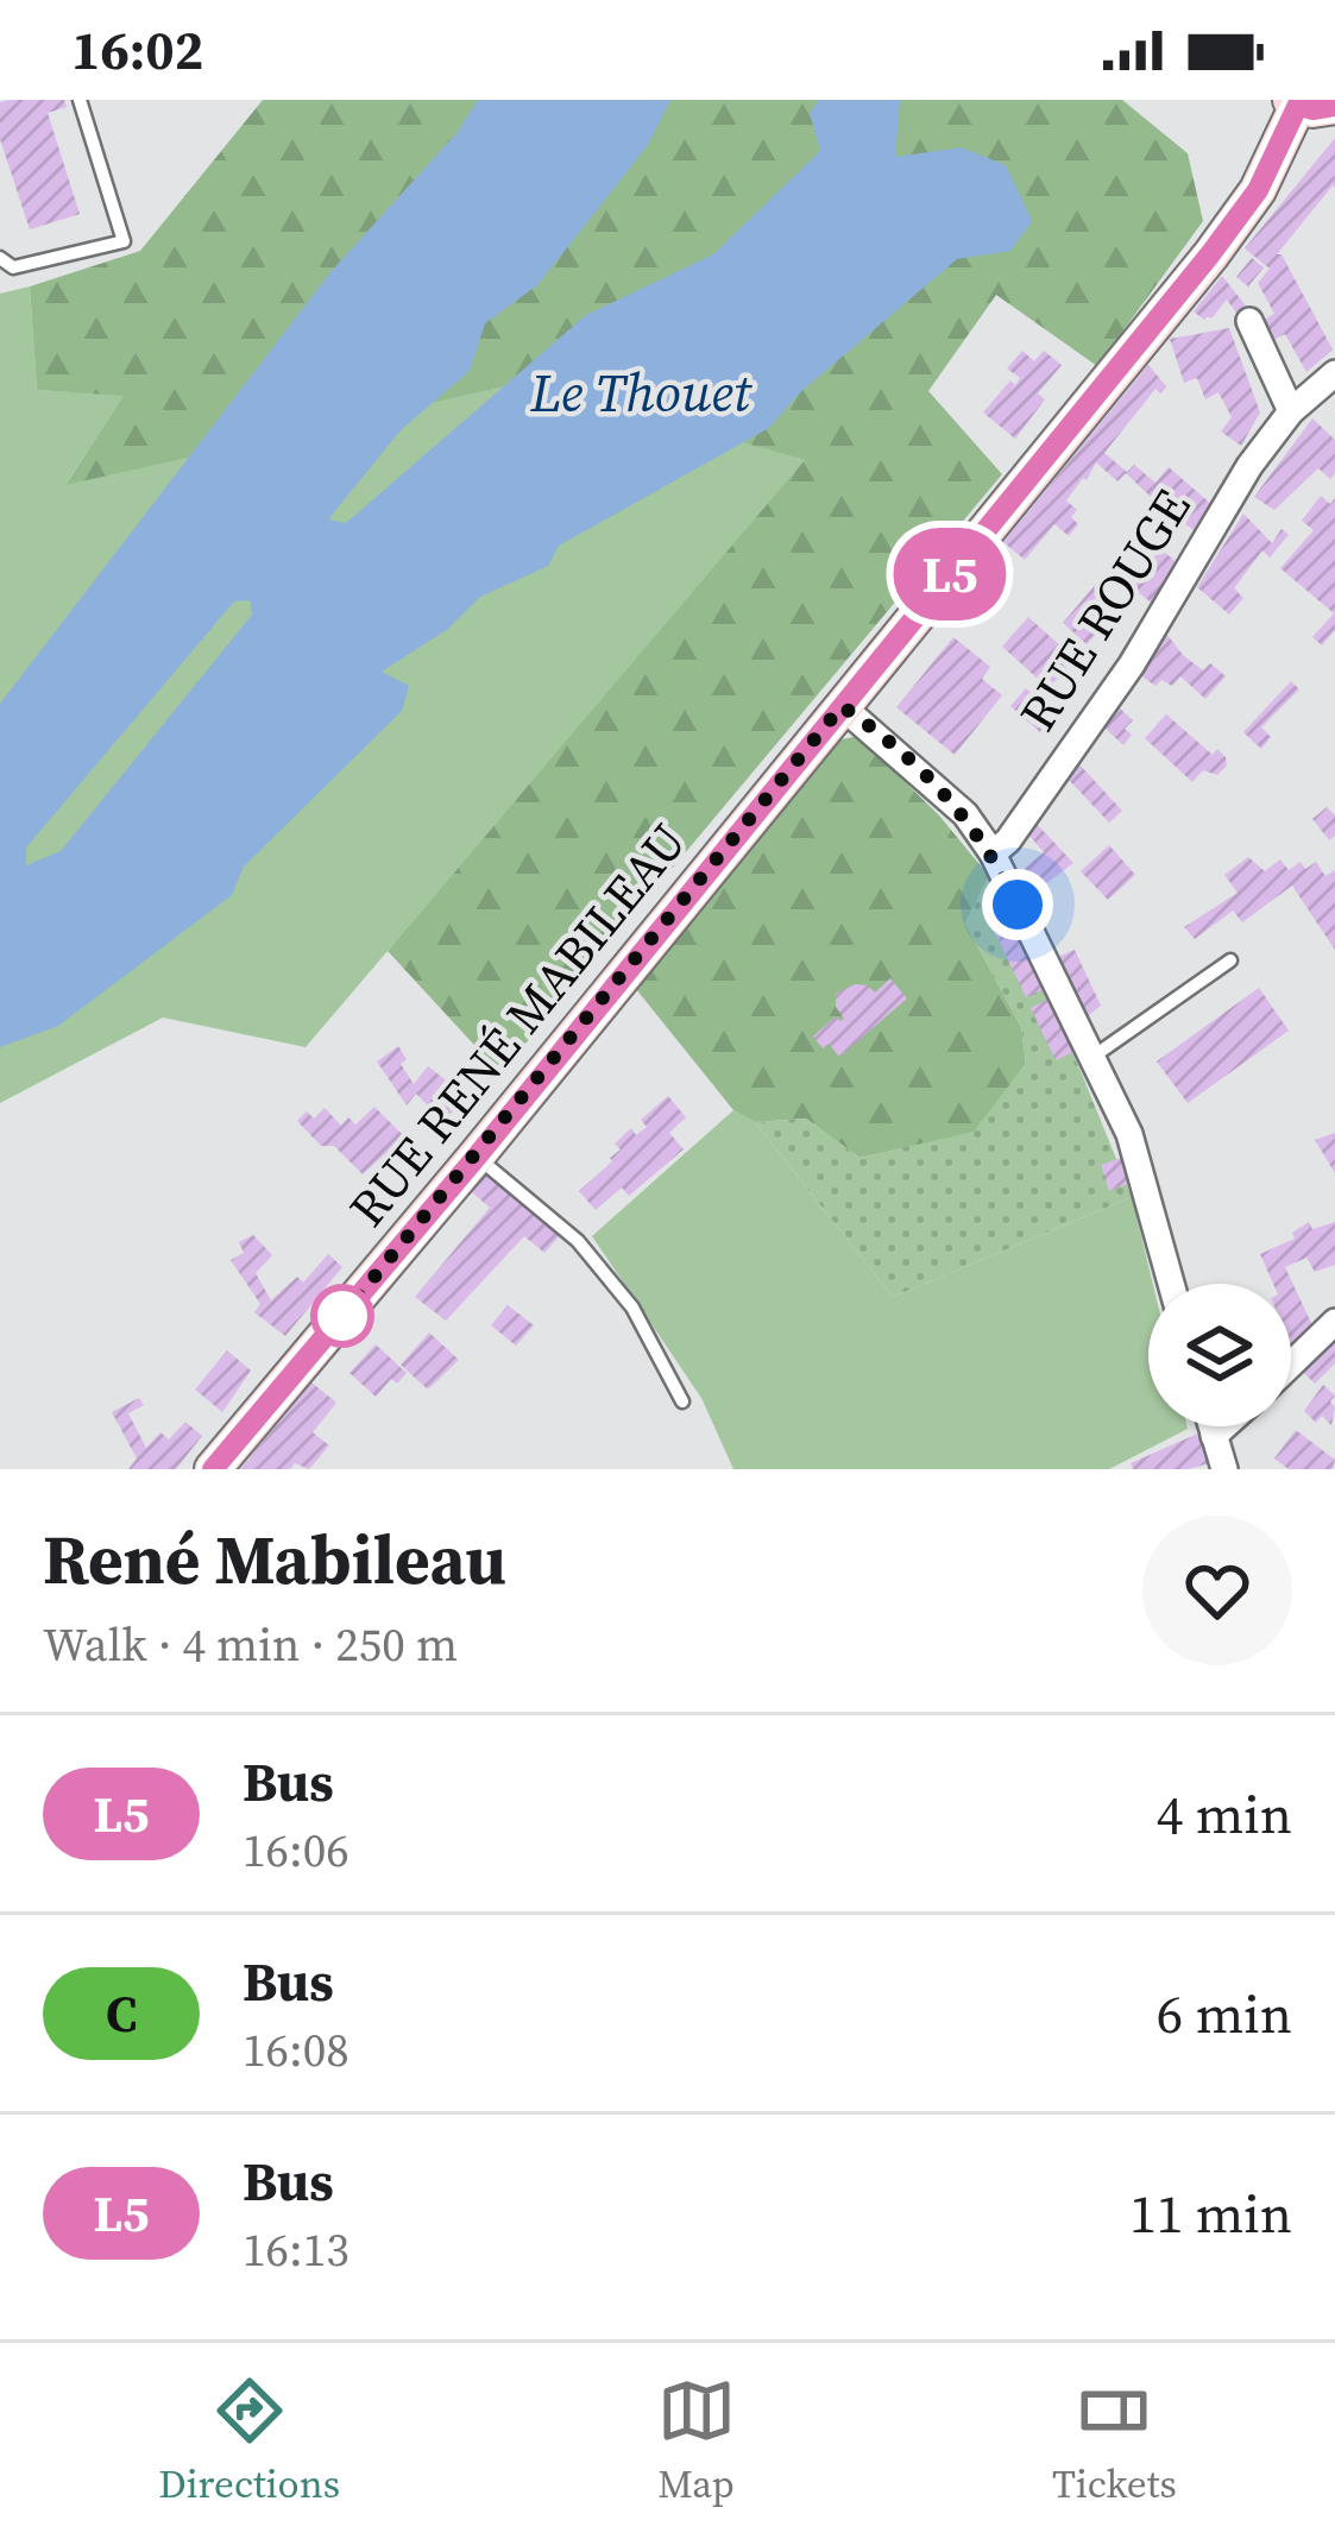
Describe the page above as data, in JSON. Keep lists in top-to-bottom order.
{
  "streets": {
    "main road": ["RUE RENÉ MABILEAU"],
    "street": ["RUE ROUGE"]
  },
  "water": ["Le Thouet"],
  "lines": ["bus line L5"],
  "page": {
    "status": "16:02",
    "on_map": "L5",
    "heading": ["René Mabileau", "Walk · 4 min · 250 m"],
    "list": [
      {
        "mark": "L5",
        "name": "Bus",
        "note": "16:06",
        "value": "4 min"
      },
      {
        "mark": "C",
        "name": "Bus",
        "note": "16:08",
        "value": "6 min"
      },
      {
        "mark": "L5",
        "name": "Bus",
        "note": "16:13",
        "value": "11 min"
      }
    ],
    "tabs": ["Directions", "Map", "Tickets"]
  }
}
